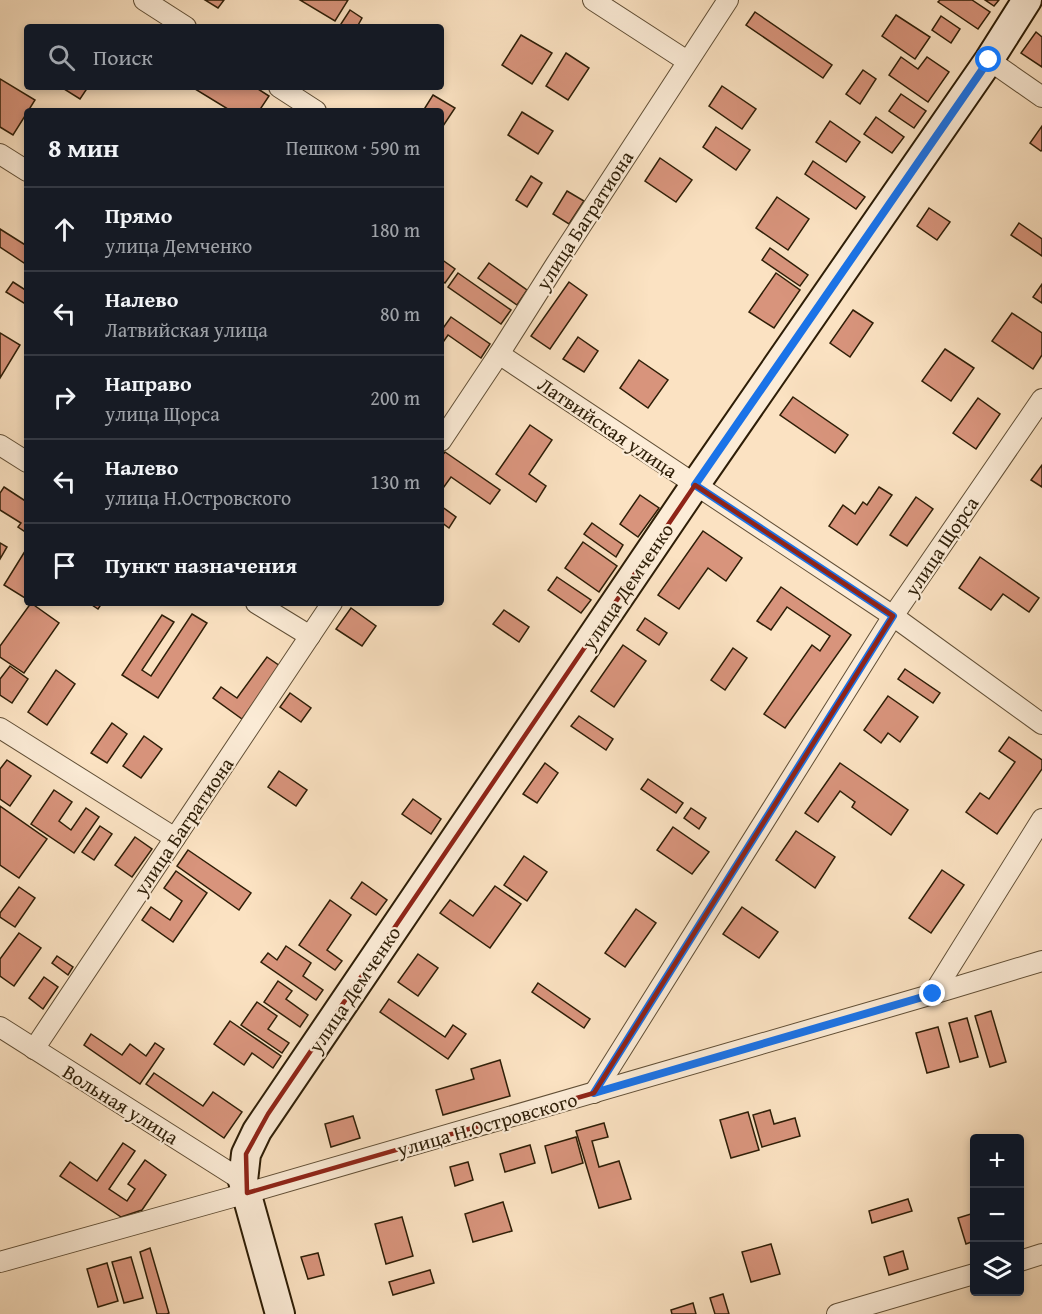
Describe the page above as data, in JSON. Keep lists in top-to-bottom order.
{
  "streets": {
    "street": [
      "улица Багратиона",
      "Латвийская улица",
      "улица Щорса",
      "улица Демченко",
      "Вольная улица",
      "улица Н.Островского"
    ]
  },
  "crossings": [
    ["улица Багратиона", "Латвийская улица"],
    ["улица Багратиона", "Вольная улица"],
    ["Латвийская улица", "улица Щорса"],
    ["Латвийская улица", "улица Демченко"],
    ["улица Щорса", "улица Н.Островского"],
    ["улица Демченко", "Вольная улица"],
    ["улица Демченко", "улица Н.Островского"],
    ["Вольная улица", "улица Н.Островского"]
  ],
  "page": {
    "search": "Поиск",
    "heading": ["8 мин", "Пешком · 590 m"],
    "list": [
      ["Прямо", "улица Демченко", "180 m"],
      ["Налево", "Латвийская улица", "80 m"],
      ["Направо", "улица Щорса", "200 m"],
      ["Налево", "улица Н.Островского", "130 m"],
      "Пункт назначения"
    ],
    "map_buttons": ["+", "−"]
  }
}
